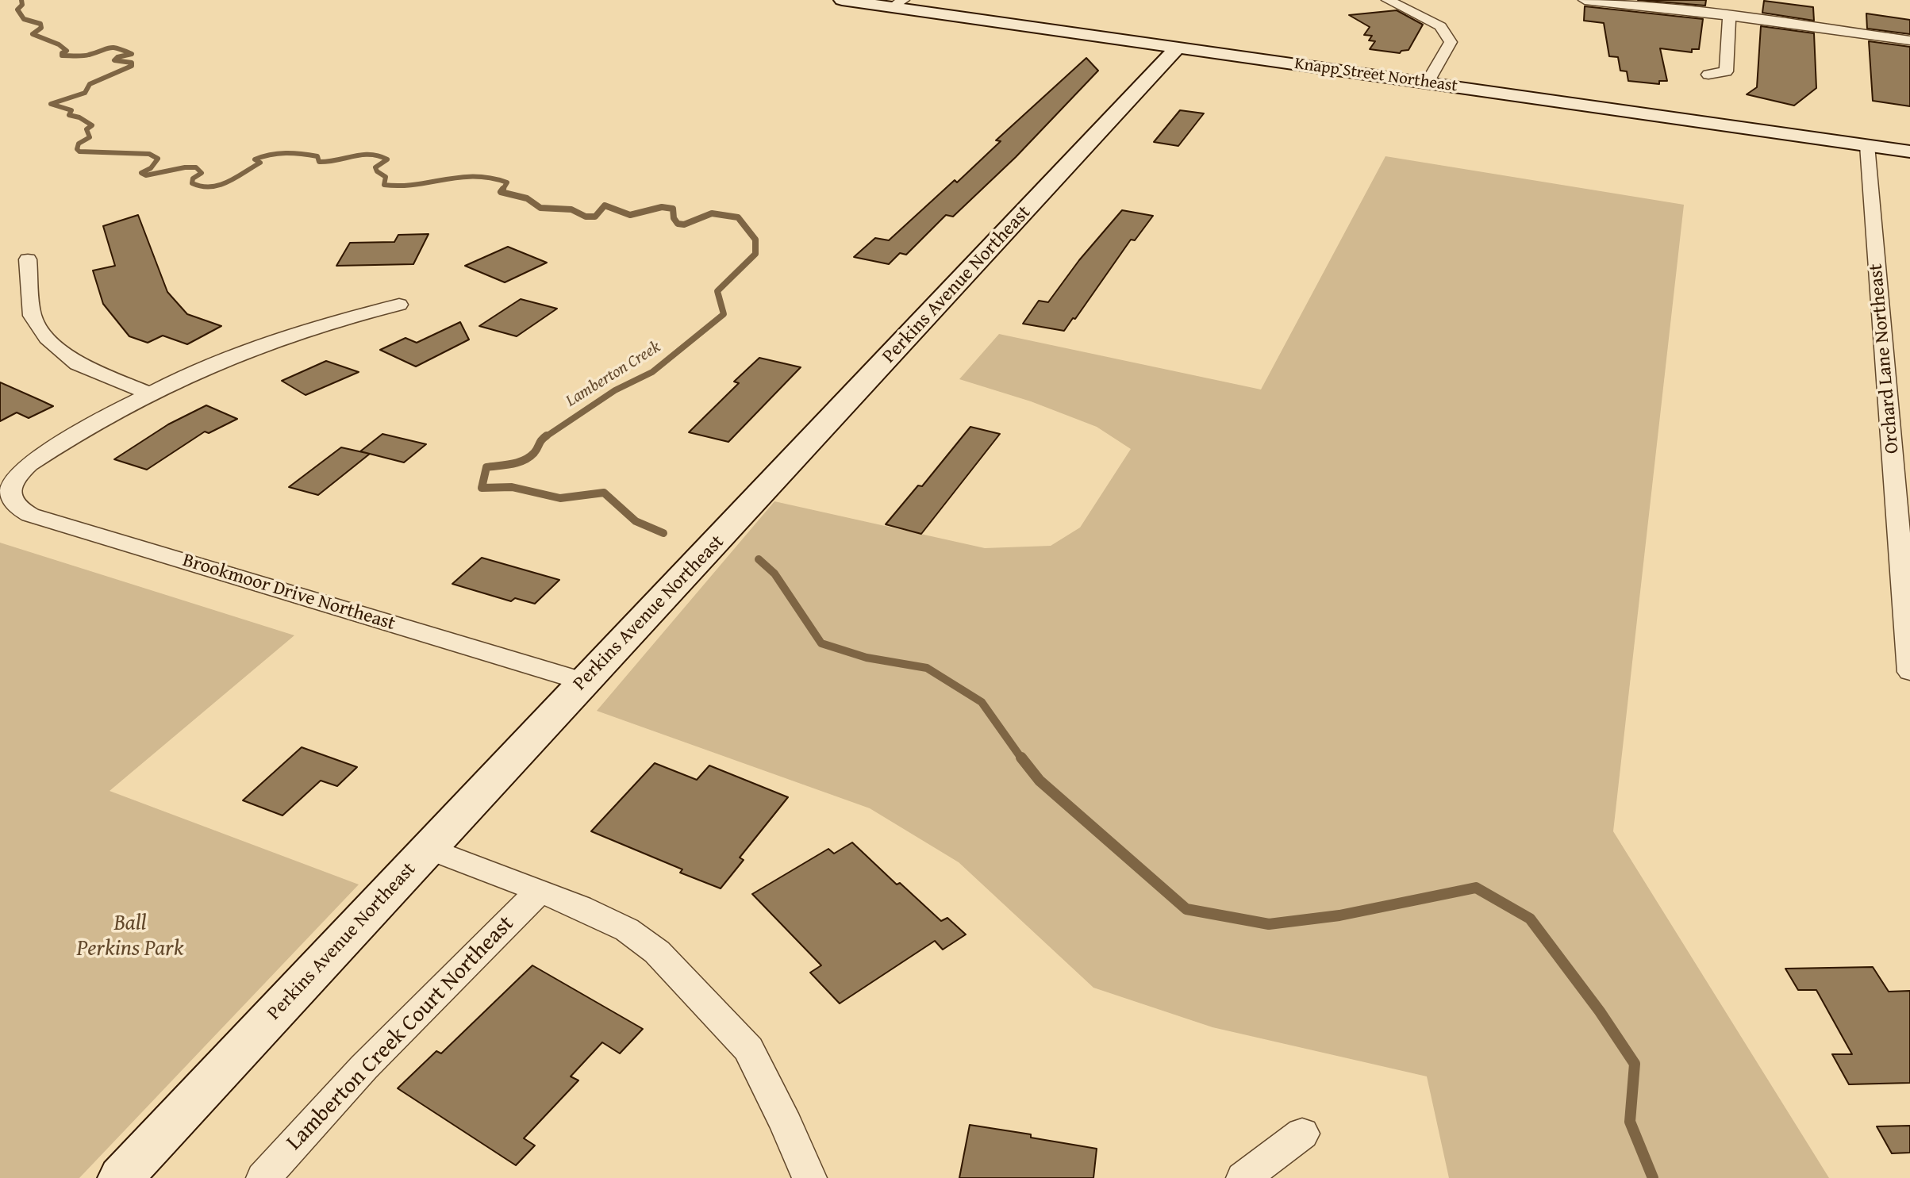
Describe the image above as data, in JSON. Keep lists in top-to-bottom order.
{
  "streets": {
    "street": [
      "Knapp Street Northeast",
      "Perkins Avenue Northeast",
      "Orchard Lane Northeast",
      "Brookmoor Drive Northeast",
      "Lamberton Creek Court Northeast"
    ]
  },
  "crossings": [
    ["Knapp Street Northeast", "Perkins Avenue Northeast"],
    ["Knapp Street Northeast", "Orchard Lane Northeast"],
    ["Perkins Avenue Northeast", "Brookmoor Drive Northeast"]
  ],
  "water": ["Lamberton Creek"],
  "parks": ["Ball Perkins Park"]
}
